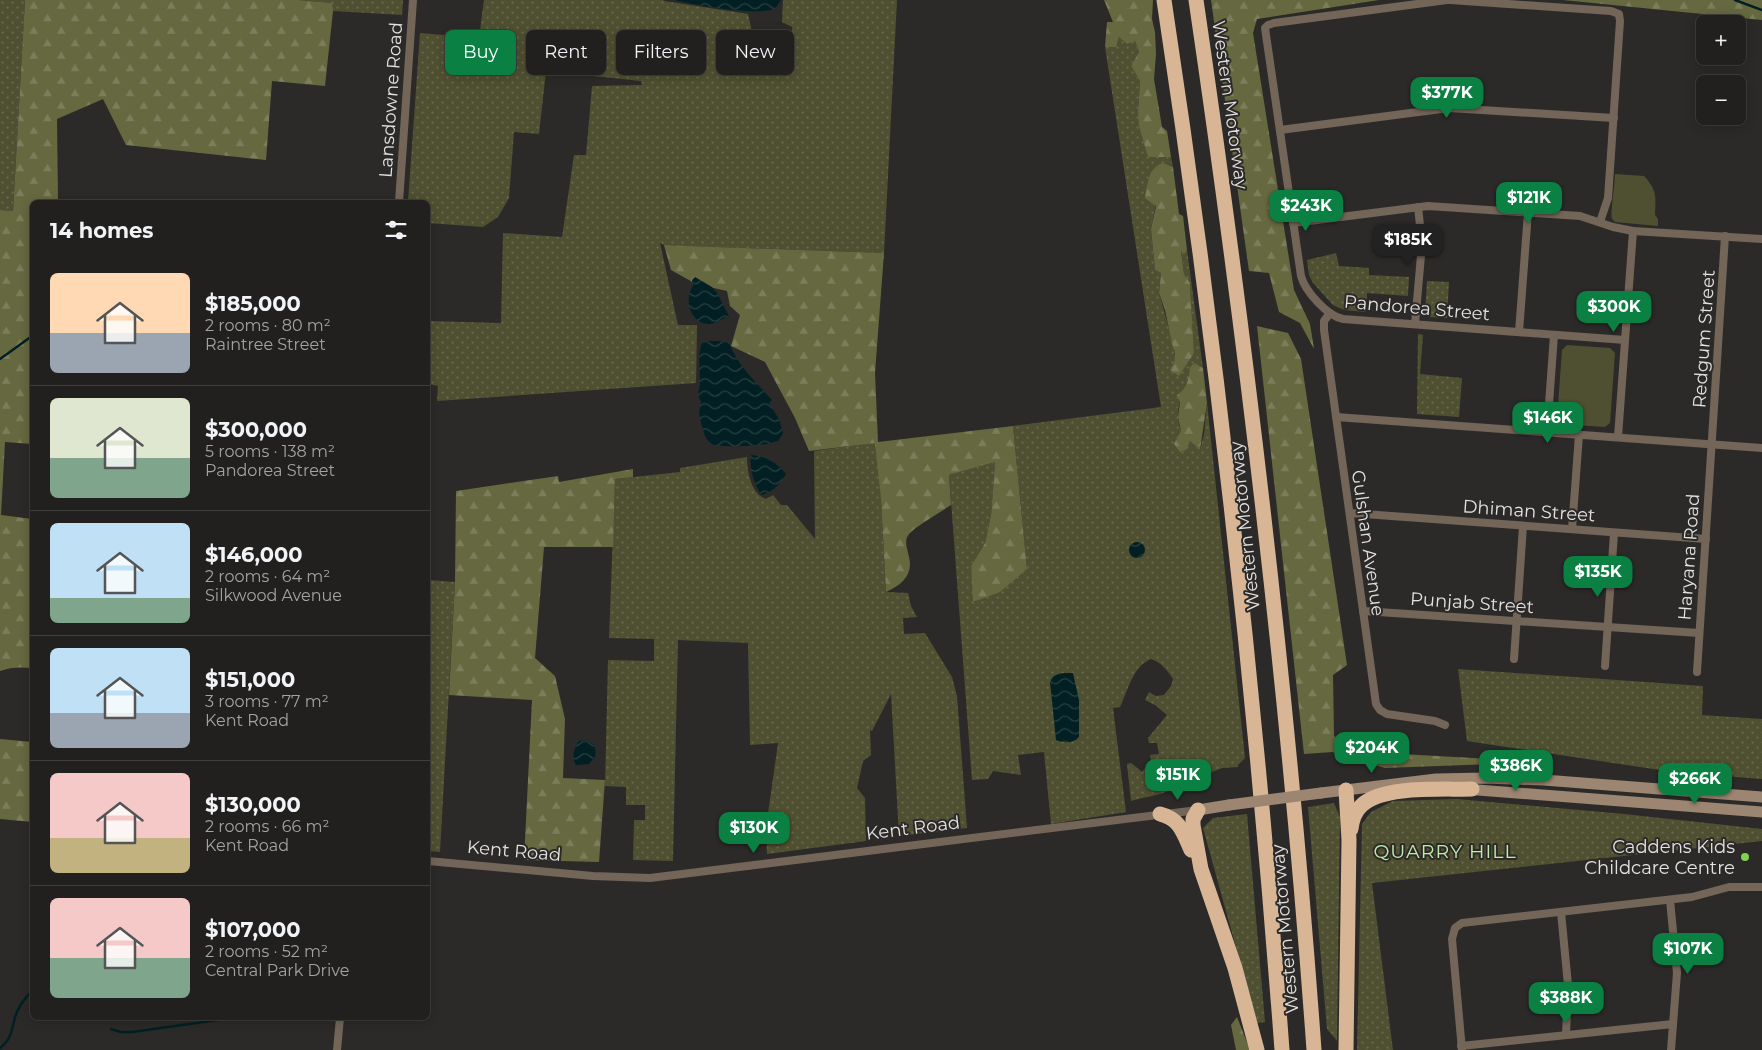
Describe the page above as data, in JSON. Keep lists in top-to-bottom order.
{
  "streets": {
    "highway": ["Western Motorway"],
    "main road": ["Kent Road"],
    "street": [
      "Lansdowne Road",
      "Pandorea Street",
      "Redgum Street",
      "Dhiman Street",
      "Gulshan Avenue",
      "Haryana Road",
      "Punjab Street"
    ]
  },
  "crossings": [
    ["Pandorea Street", "Gulshan Avenue"],
    ["Redgum Street", "Haryana Road"],
    ["Dhiman Street", "Gulshan Avenue"],
    ["Dhiman Street", "Haryana Road"],
    ["Gulshan Avenue", "Punjab Street"],
    ["Haryana Road", "Punjab Street"]
  ],
  "districts": ["QUARRY HILL"],
  "places": ["Caddens Kids Childcare Centre"],
  "page": {
    "map_buttons": ["+", "−"],
    "chip": [
      "Buy",
      "Rent",
      "Filters",
      "New"
    ],
    "price": [
      "$377K",
      "$121K",
      "$243K",
      "$185K",
      "$300K",
      "$146K",
      "$135K",
      "$204K",
      "$386K",
      "$151K",
      "$266K",
      "$130K",
      "$107K",
      "$388K"
    ],
    "heading": "14 homes",
    "list": [
      {
        "name": "$185,000",
        "note": "2 rooms · 80 m² · Raintree Street"
      },
      {
        "name": "$300,000",
        "note": "5 rooms · 138 m² · Pandorea Street"
      },
      {
        "name": "$146,000",
        "note": "2 rooms · 64 m² · Silkwood Avenue"
      },
      {
        "name": "$151,000",
        "note": "3 rooms · 77 m² · Kent Road"
      },
      {
        "name": "$130,000",
        "note": "2 rooms · 66 m² · Kent Road"
      },
      {
        "name": "$107,000",
        "note": "2 rooms · 52 m² · Central Park Drive"
      }
    ]
  }
}
